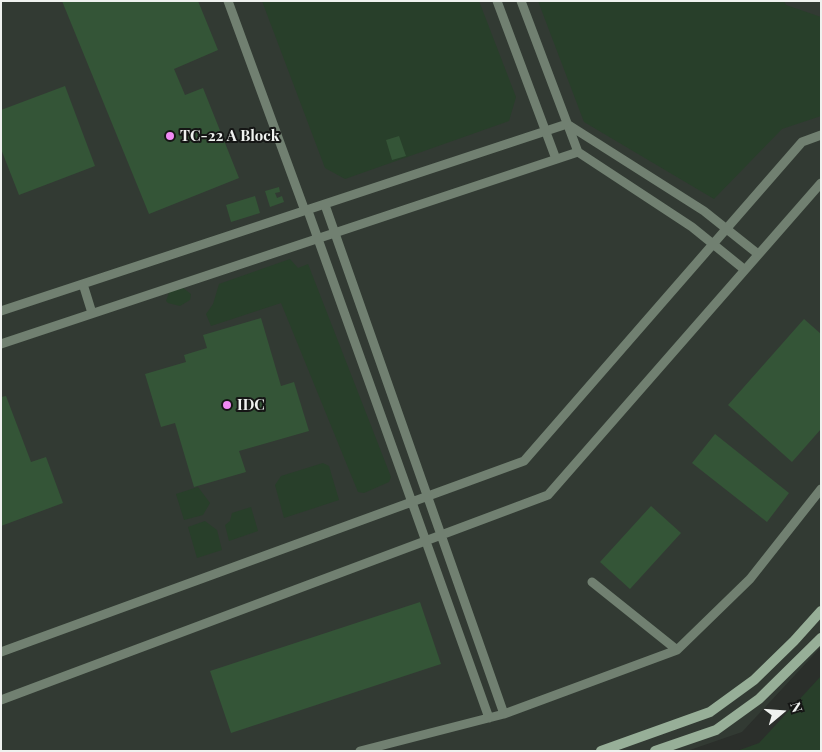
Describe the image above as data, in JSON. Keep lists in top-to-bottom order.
{
  "places": ["TC-22 A Block", "IDC"],
  "north": "right"
}
